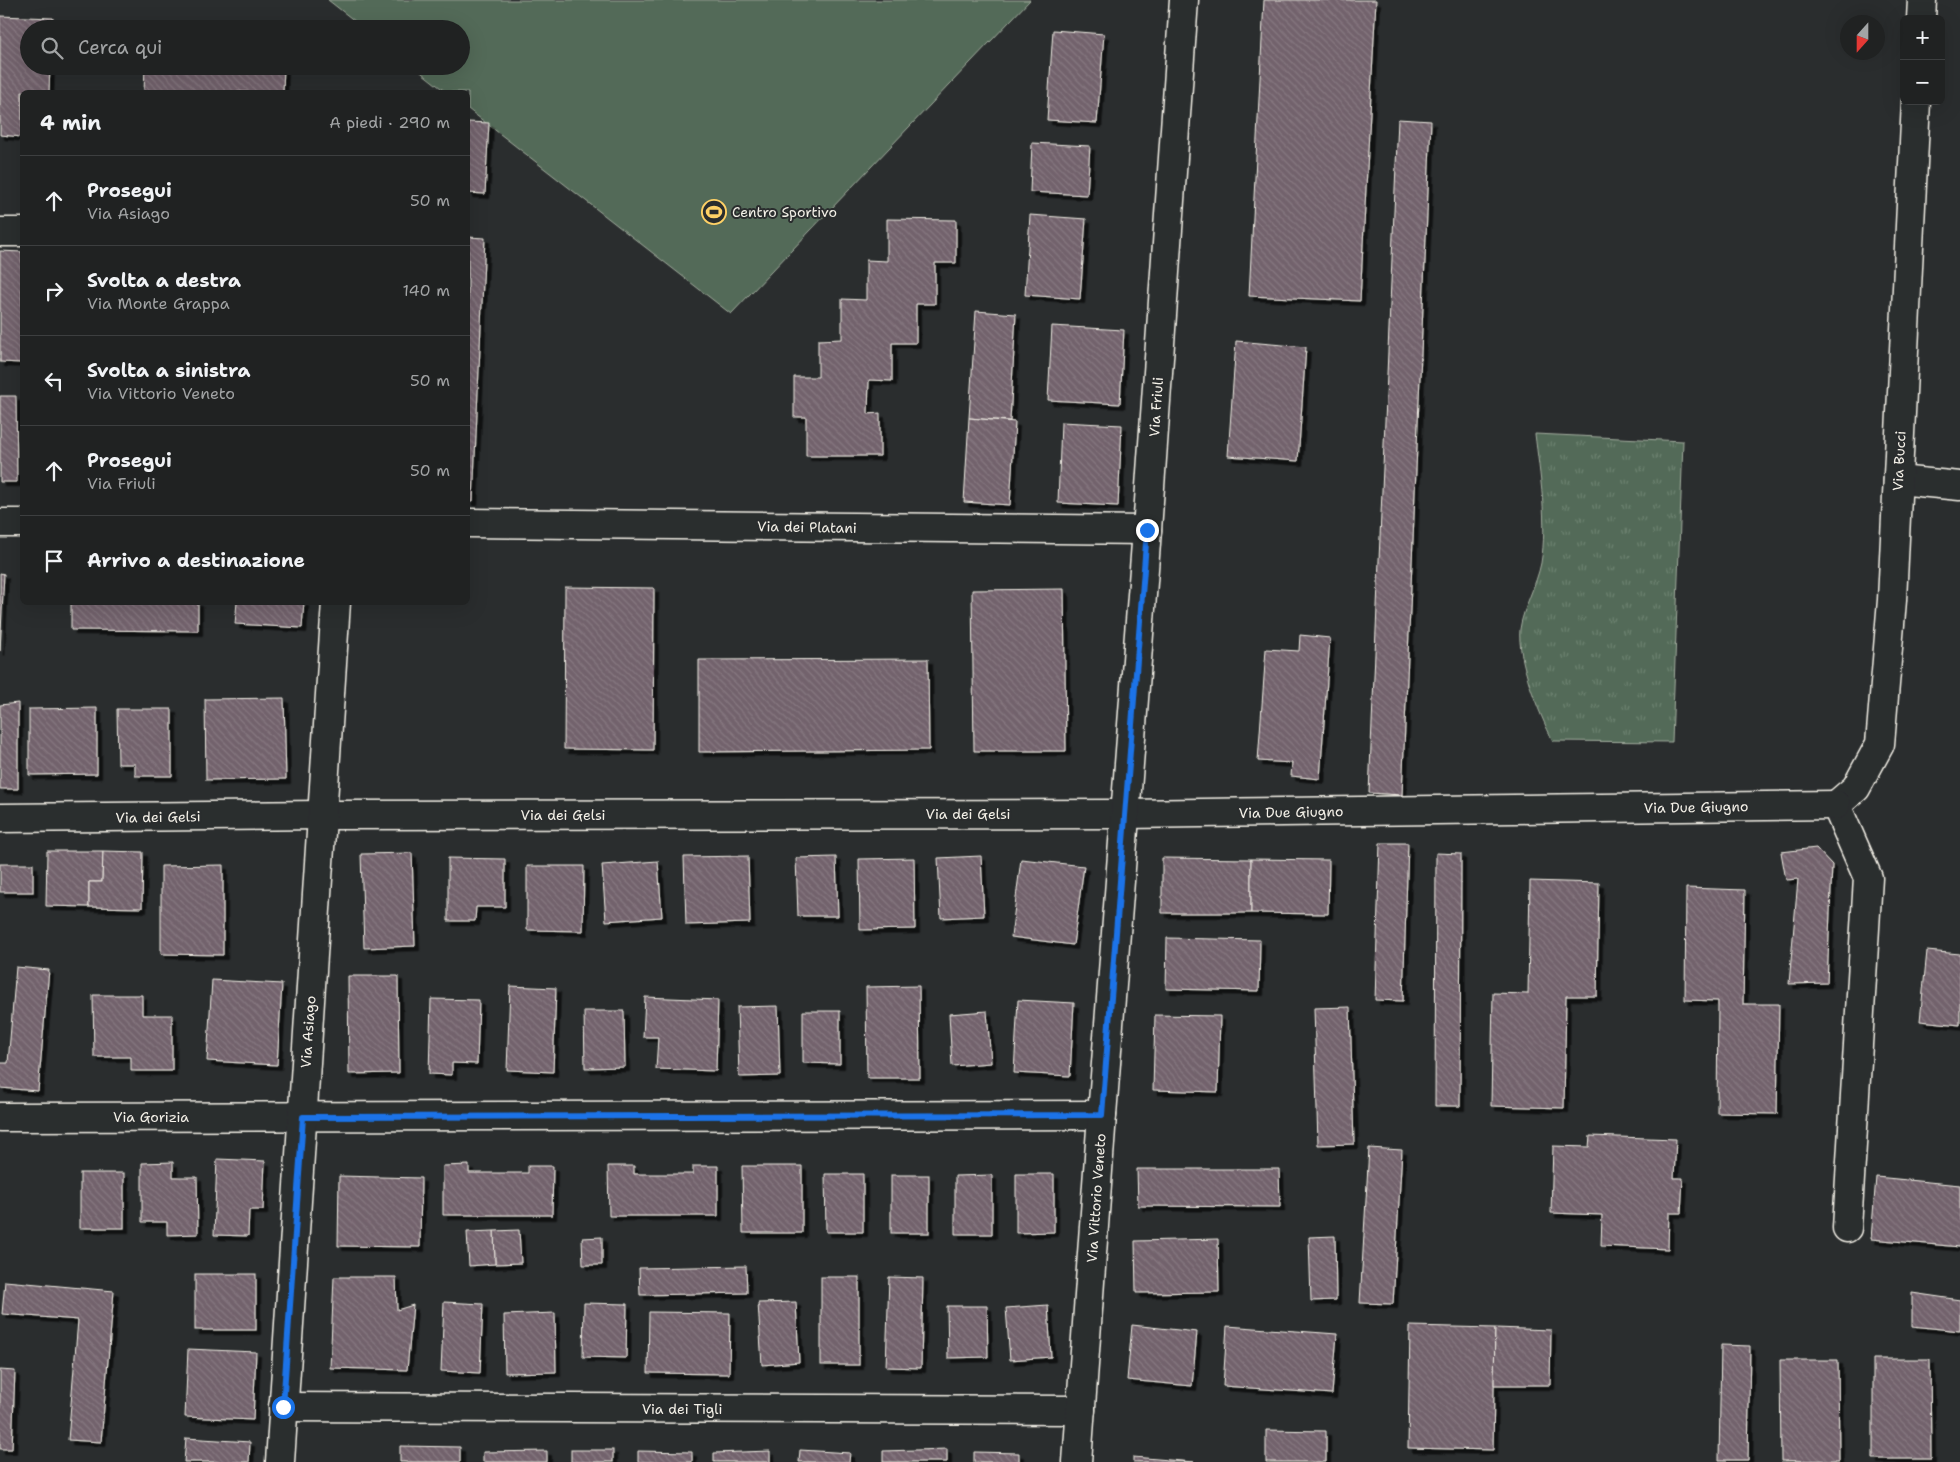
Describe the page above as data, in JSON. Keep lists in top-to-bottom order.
{
  "streets": {
    "street": [
      "Via Friuli",
      "Via Bucci",
      "Via dei Platani",
      "Via Due Giugno",
      "Via dei Gelsi",
      "Via Asiago",
      "Via Gorizia",
      "Via Vittorio Veneto",
      "Via dei Tigli"
    ]
  },
  "crossings": [
    ["Via Friuli", "Via dei Platani"],
    ["Via Friuli", "Via Due Giugno"],
    ["Via Friuli", "Via dei Gelsi"],
    ["Via Friuli", "Via Vittorio Veneto"],
    ["Via Bucci", "Via Due Giugno"],
    ["Via Due Giugno", "Via dei Gelsi"],
    ["Via Due Giugno", "Via Vittorio Veneto"],
    ["Via dei Gelsi", "Via Asiago"],
    ["Via dei Gelsi", "Via Vittorio Veneto"],
    ["Via Asiago", "Via Gorizia"],
    ["Via Asiago", "Via dei Tigli"],
    ["Via Gorizia", "Via Vittorio Veneto"],
    ["Via Vittorio Veneto", "Via dei Tigli"]
  ],
  "places": {
    "sports": ["Centro Sportivo"]
  },
  "north": "bottom",
  "page": {
    "map_buttons": ["+", "−"],
    "search": "Cerca qui",
    "heading": ["4 min", "A piedi · 290 m"],
    "list": [
      ["Prosegui", "Via Asiago", "50 m"],
      ["Svolta a destra", "Via Monte Grappa", "140 m"],
      ["Svolta a sinistra", "Via Vittorio Veneto", "50 m"],
      ["Prosegui", "Via Friuli", "50 m"],
      "Arrivo a destinazione"
    ]
  }
}
